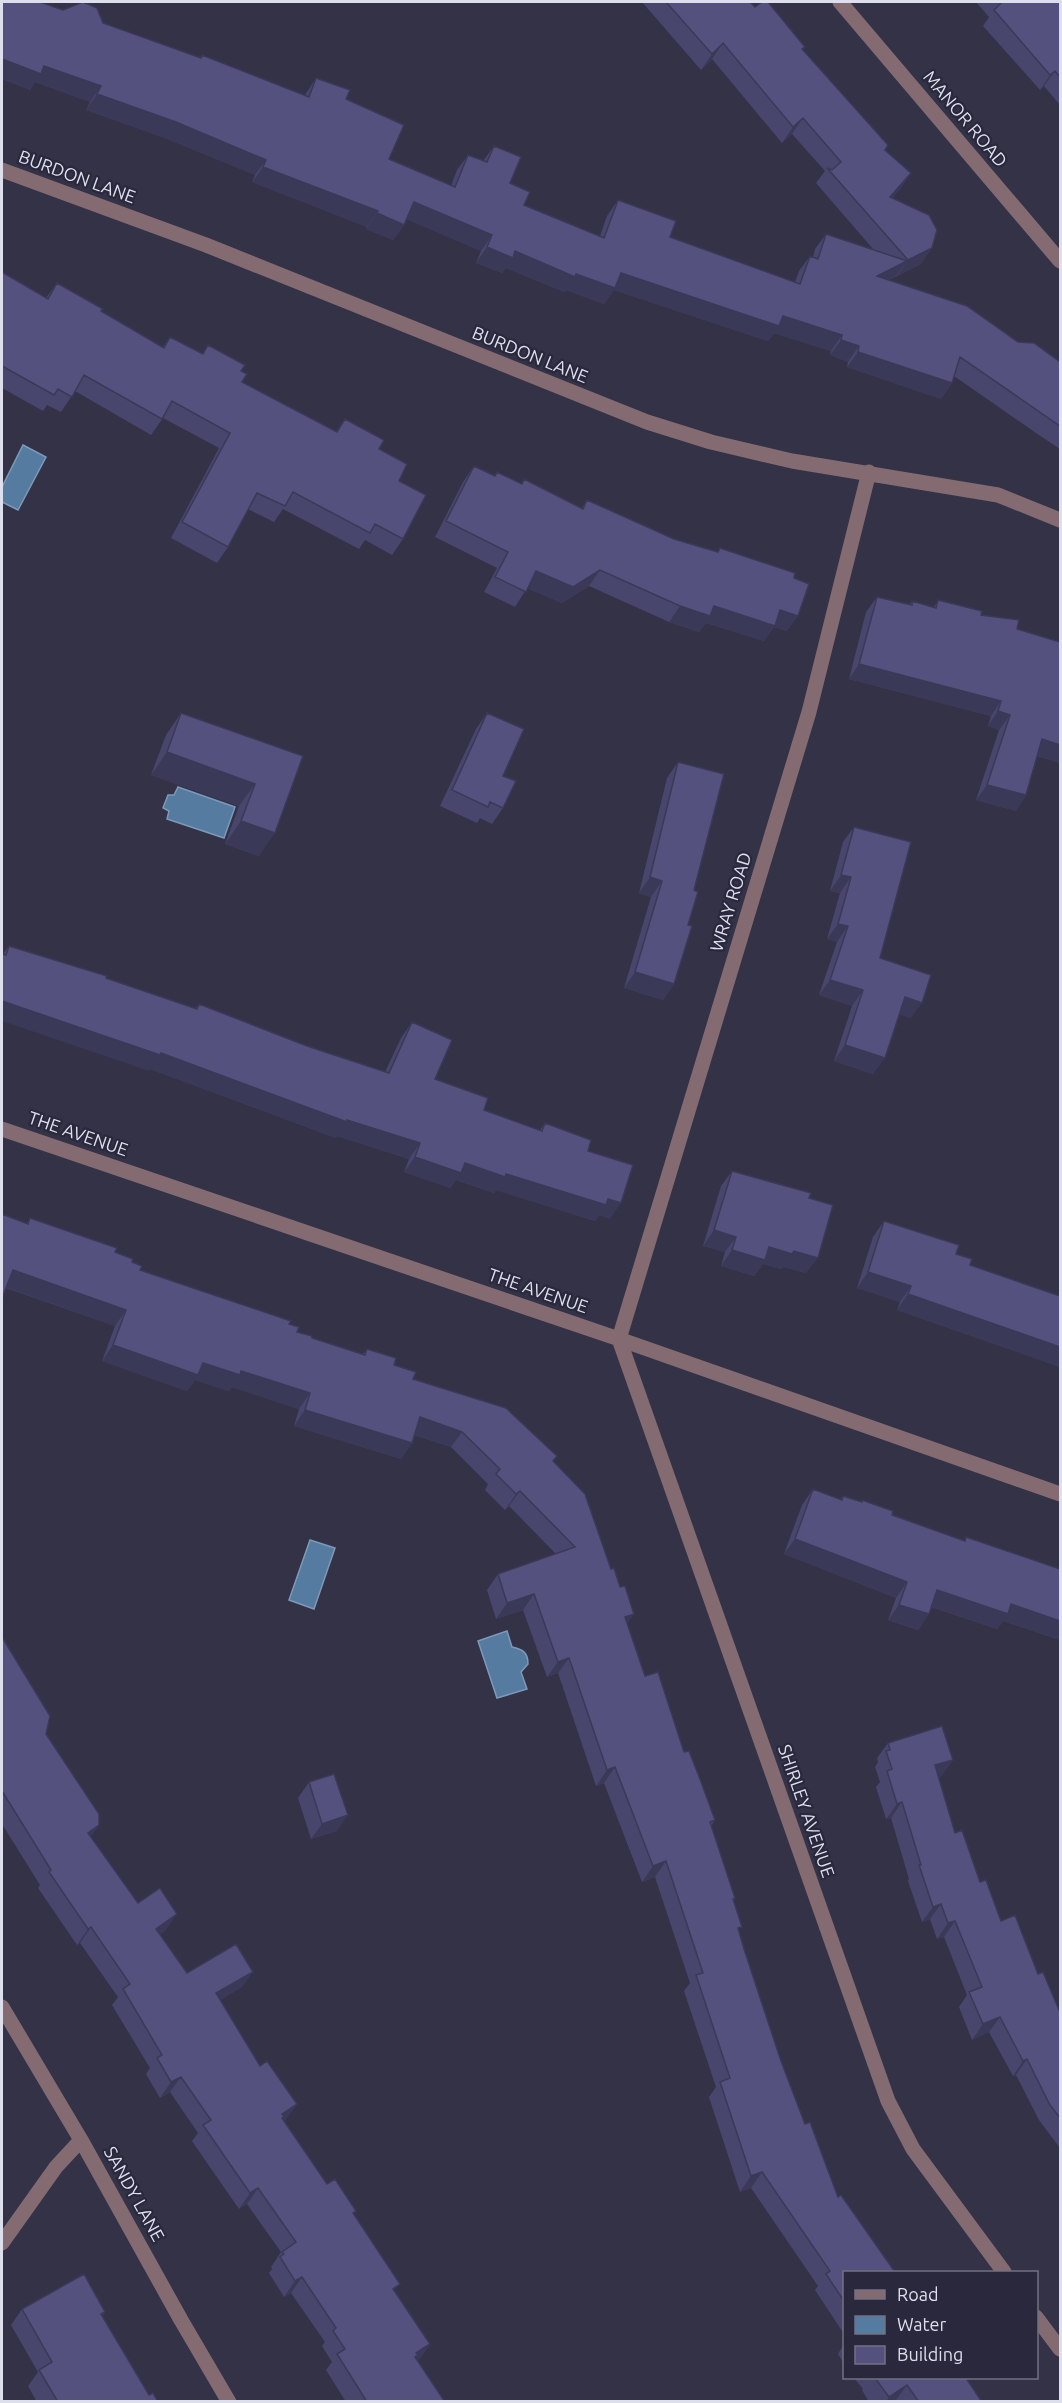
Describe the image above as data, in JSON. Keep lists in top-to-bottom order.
{
  "streets": {
    "street": [
      "MANOR ROAD",
      "BURDON LANE",
      "WRAY ROAD",
      "THE AVENUE",
      "SHIRLEY AVENUE",
      "SANDY LANE"
    ]
  },
  "crossings": [
    ["BURDON LANE", "WRAY ROAD"],
    ["WRAY ROAD", "THE AVENUE"],
    ["WRAY ROAD", "SHIRLEY AVENUE"],
    ["THE AVENUE", "SHIRLEY AVENUE"]
  ],
  "legend": ["Road", "Water", "Building"]
}
